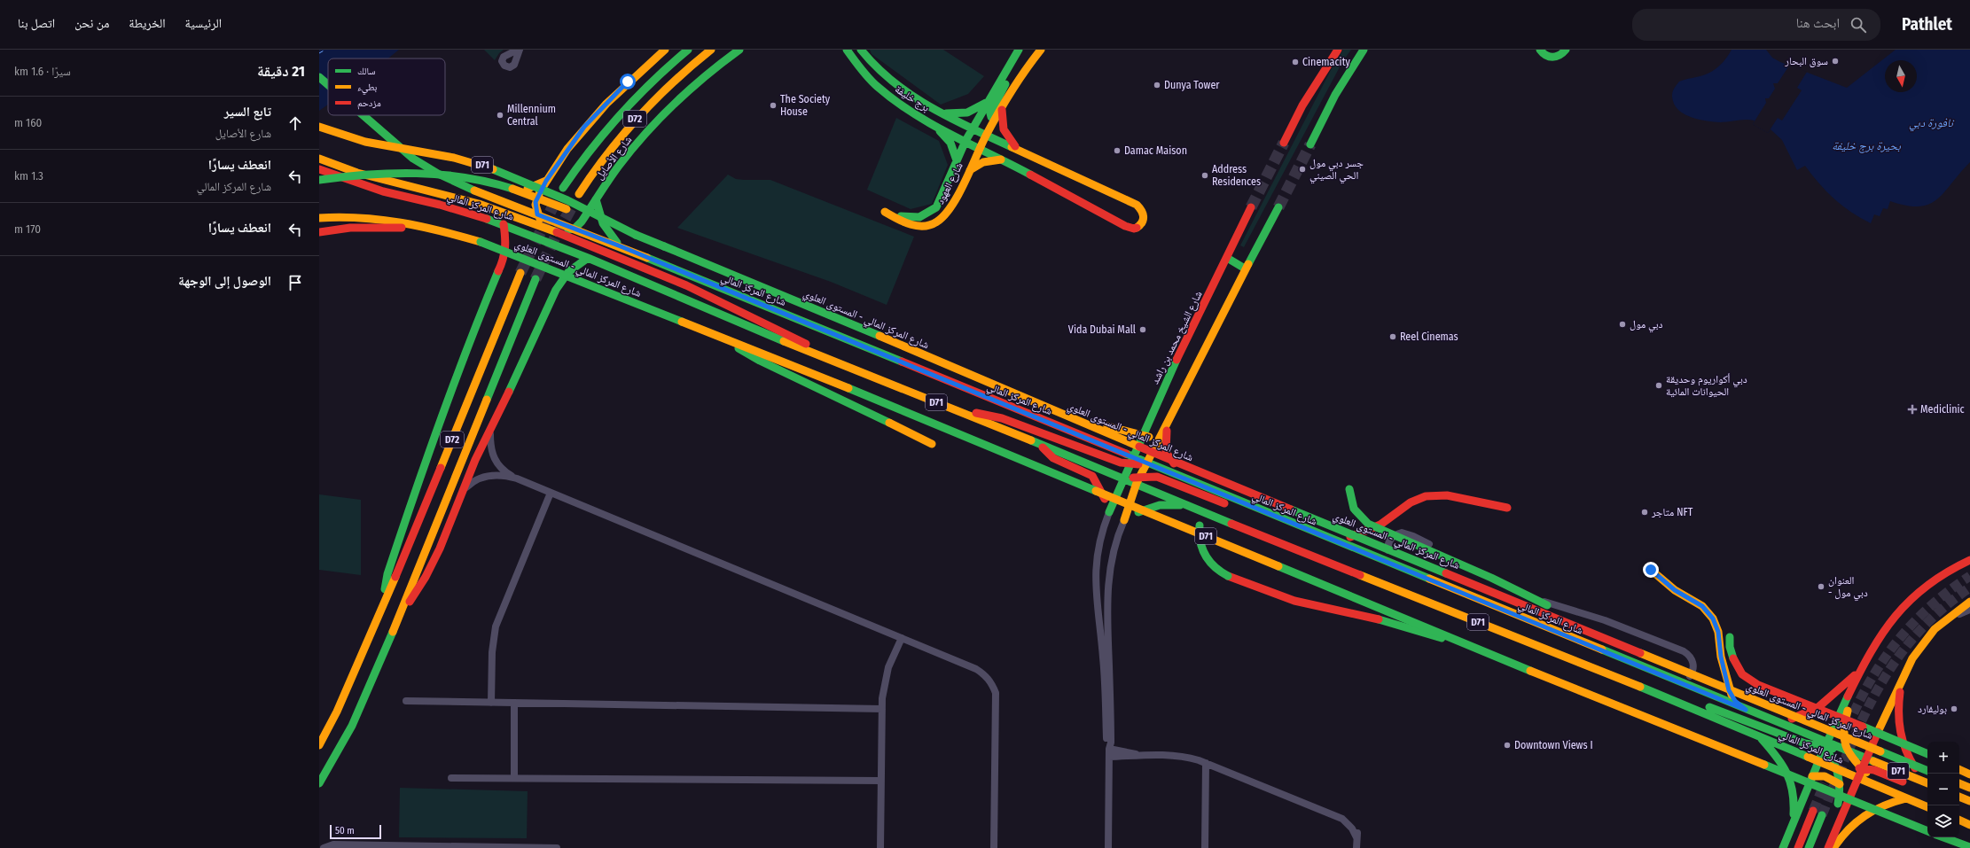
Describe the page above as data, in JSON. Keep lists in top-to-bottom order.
{
  "streets": {
    "main road": [
      "برج خليفة",
      "D72",
      "شارع الأصايل",
      "D71",
      "شارع العهود",
      "شارع المركز المالي",
      "شارع المركز المالي - المستوى العلوي",
      "شارع الشيخ محمد بن راشد"
    ]
  },
  "crossings": [
    ["برج خليفة", "شارع العهود"],
    ["شارع الأصايل", "شارع المركز المالي"],
    ["شارع المركز المالي", "شارع الشيخ محمد بن راشد"]
  ],
  "water": ["نافورة دبي", "بحيرة برج خليفة"],
  "places": {
    "other": [
      "سوق البحار",
      "Cinemacity",
      "Dunya Tower",
      "The Society House",
      "Millennium Central",
      "Damac Maison",
      "جسر دبي مول الحي الصيني",
      "Address Residences",
      "دبي مول",
      "Vida Dubai Mall",
      "Reel Cinemas",
      "دبي أكواريوم وحديقة الحيوانات المائية",
      "متاجر NFT",
      "العنوان - دبي مول",
      "بوليفارد",
      "Downtown Views I"
    ],
    "health": ["Mediclinic"]
  },
  "legend": ["سالك", "بطيء", "مزدحم"],
  "scale_bar": "50 m",
  "north": "bottom",
  "page": {
    "header": "Pathlet",
    "search": "ابحث هنا",
    "nav": [
      "الرئيسية",
      "الخريطة",
      "من نحن",
      "اتصل بنا"
    ],
    "heading": ["21 دقيقة", "سيرًا · 1.6 km"],
    "list": [
      ["تابع السير", "شارع الأصايل", "160 m"],
      ["انعطف يسارًا", "شارع المركز المالي", "1.3 km"],
      ["انعطف يسارًا", "170 m"],
      "الوصول إلى الوجهة"
    ],
    "map_buttons": ["+", "−"],
    "scale": "50 m"
  }
}
